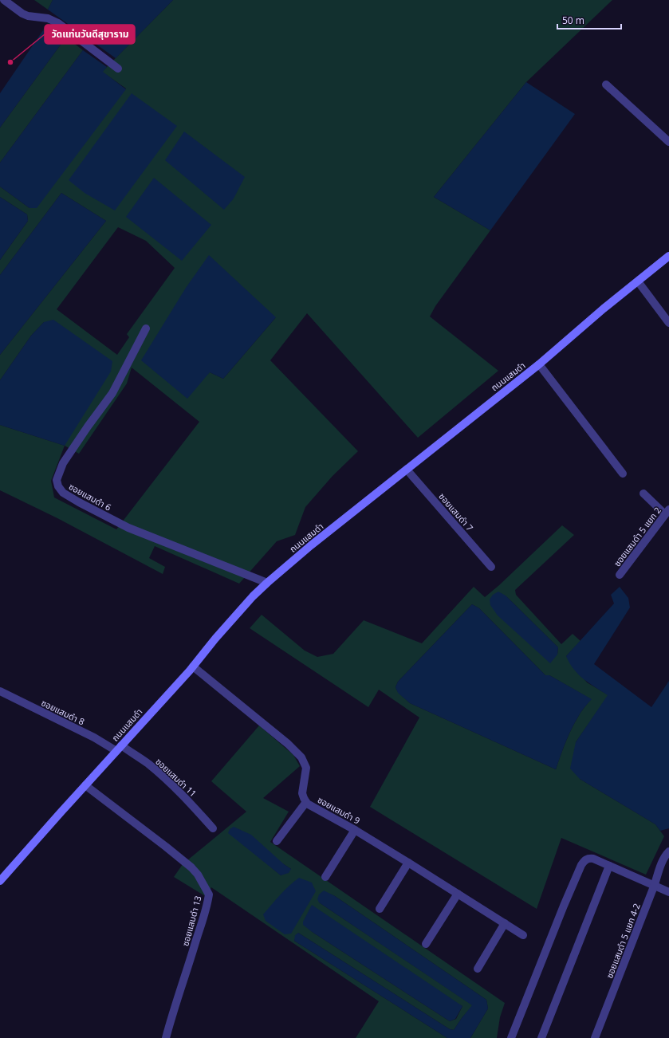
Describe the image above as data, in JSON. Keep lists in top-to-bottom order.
{
  "streets": {
    "street": [
      "ถนนแสมดำ",
      "ซอยแสมดำ 6",
      "ซอยแสมดำ 7",
      "ซอยแสมดำ 5 แยก 2",
      "ซอยแสมดำ 8",
      "ซอยแสมดำ 11",
      "ซอยแสมดำ 9",
      "ซอยแสมดำ 13",
      "ซอยแสมดำ 5 แยก 4-2"
    ]
  },
  "crossings": [
    ["ถนนแสมดำ", "ซอยแสมดำ 6"],
    ["ถนนแสมดำ", "ซอยแสมดำ 7"],
    ["ถนนแสมดำ", "ซอยแสมดำ 8"],
    ["ถนนแสมดำ", "ซอยแสมดำ 11"],
    ["ถนนแสมดำ", "ซอยแสมดำ 9"],
    ["ถนนแสมดำ", "ซอยแสมดำ 13"],
    ["ซอยแสมดำ 8", "ซอยแสมดำ 11"]
  ],
  "places": ["วัดแท่นวันดีสุขาราม"],
  "scale_bar": "50 m"
}
